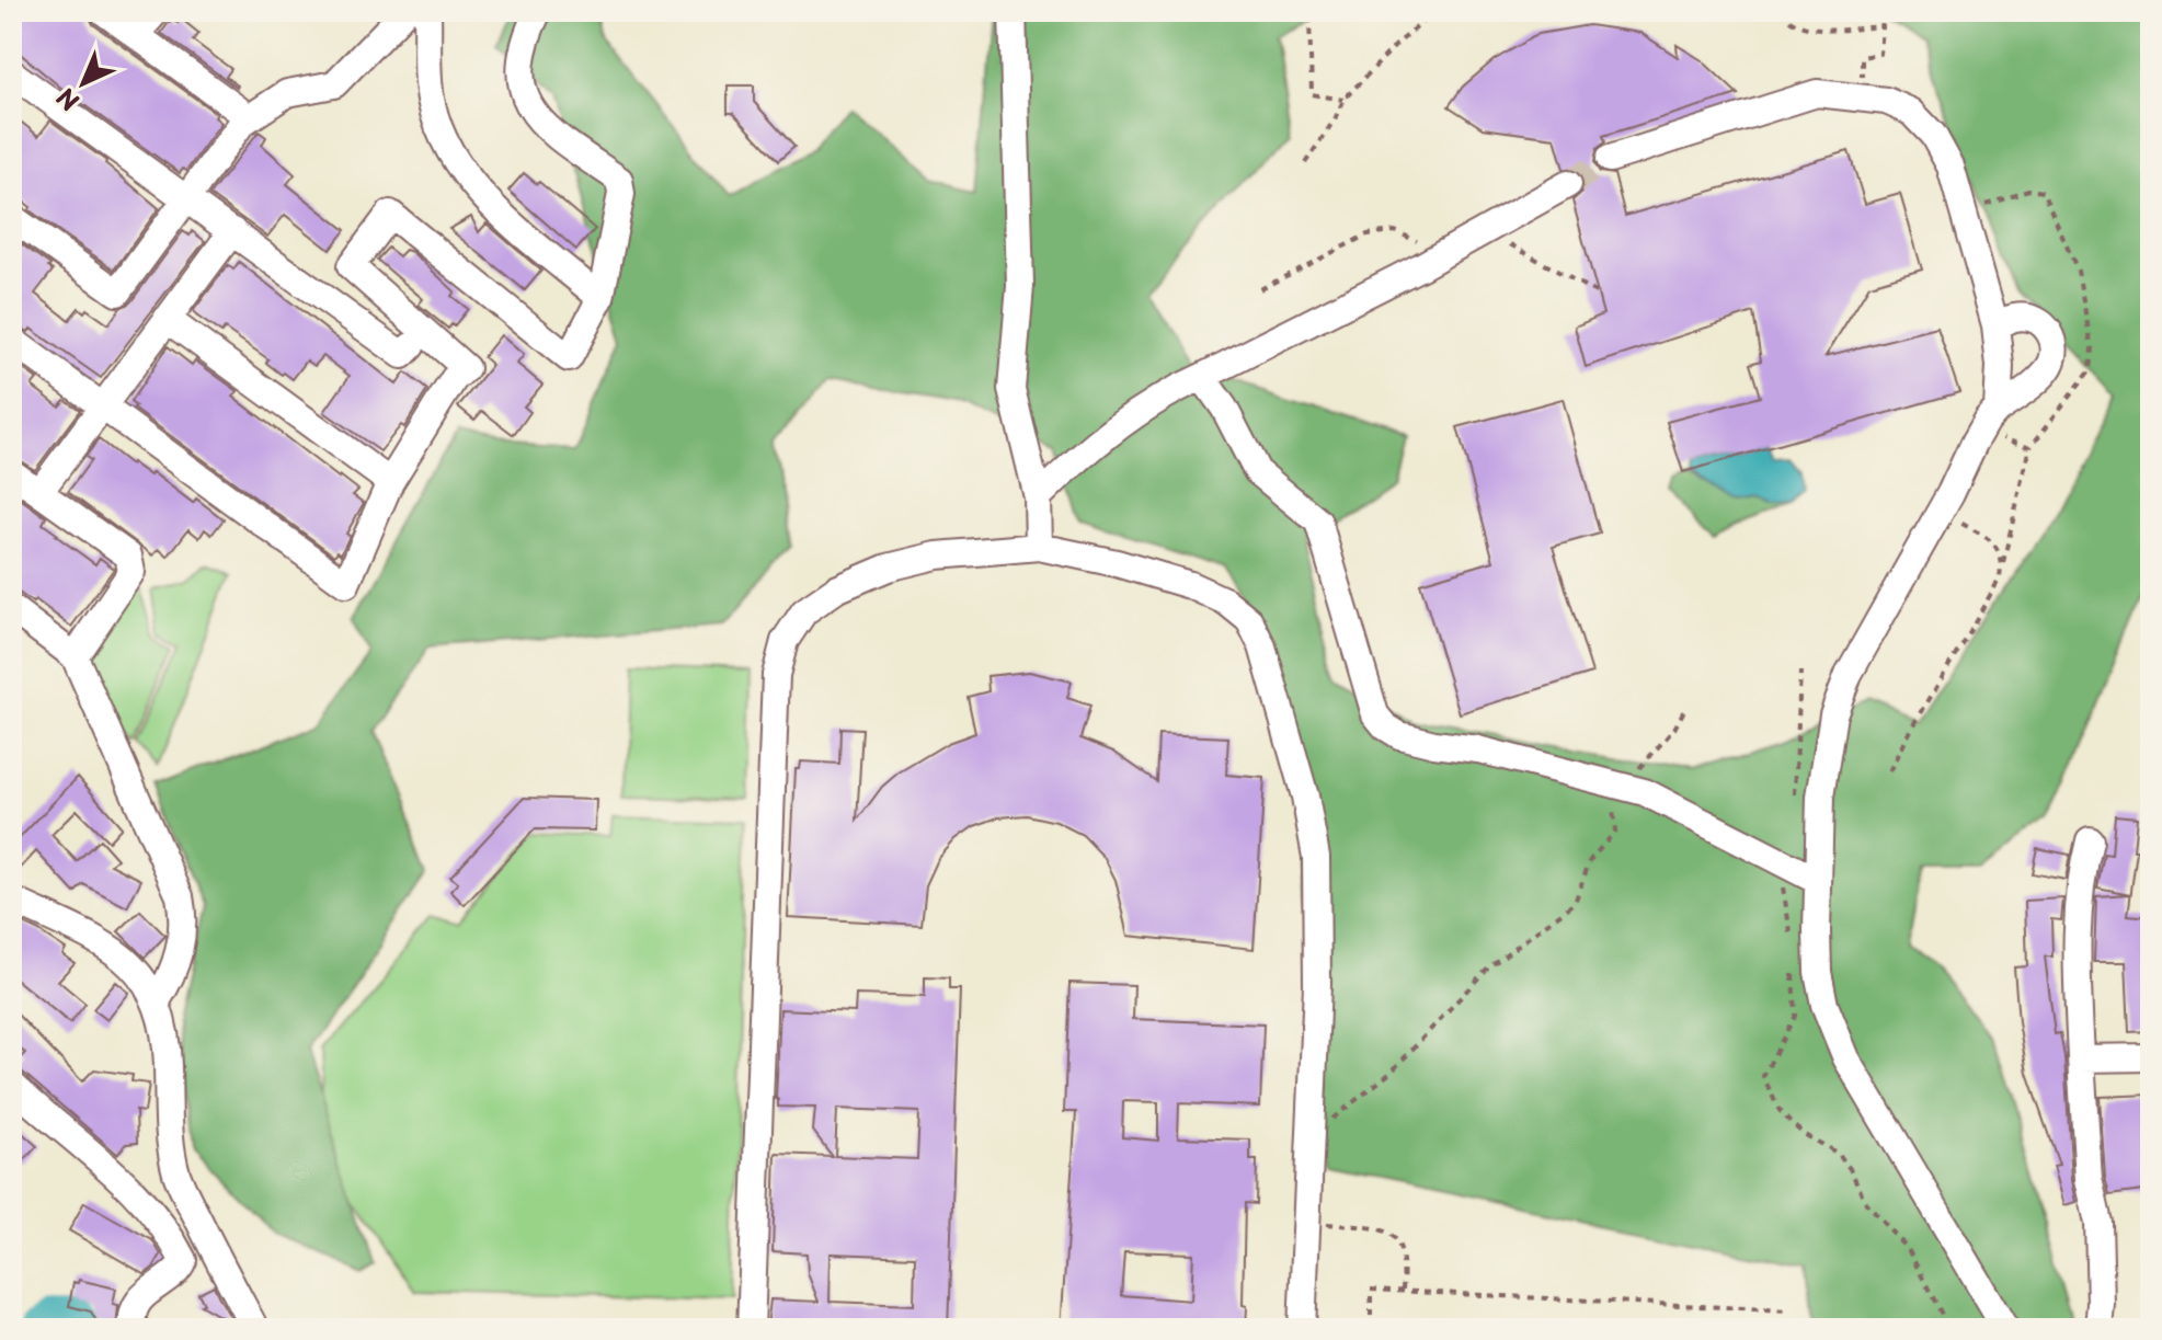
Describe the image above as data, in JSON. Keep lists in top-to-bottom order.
{
  "north": "bottom left"
}
